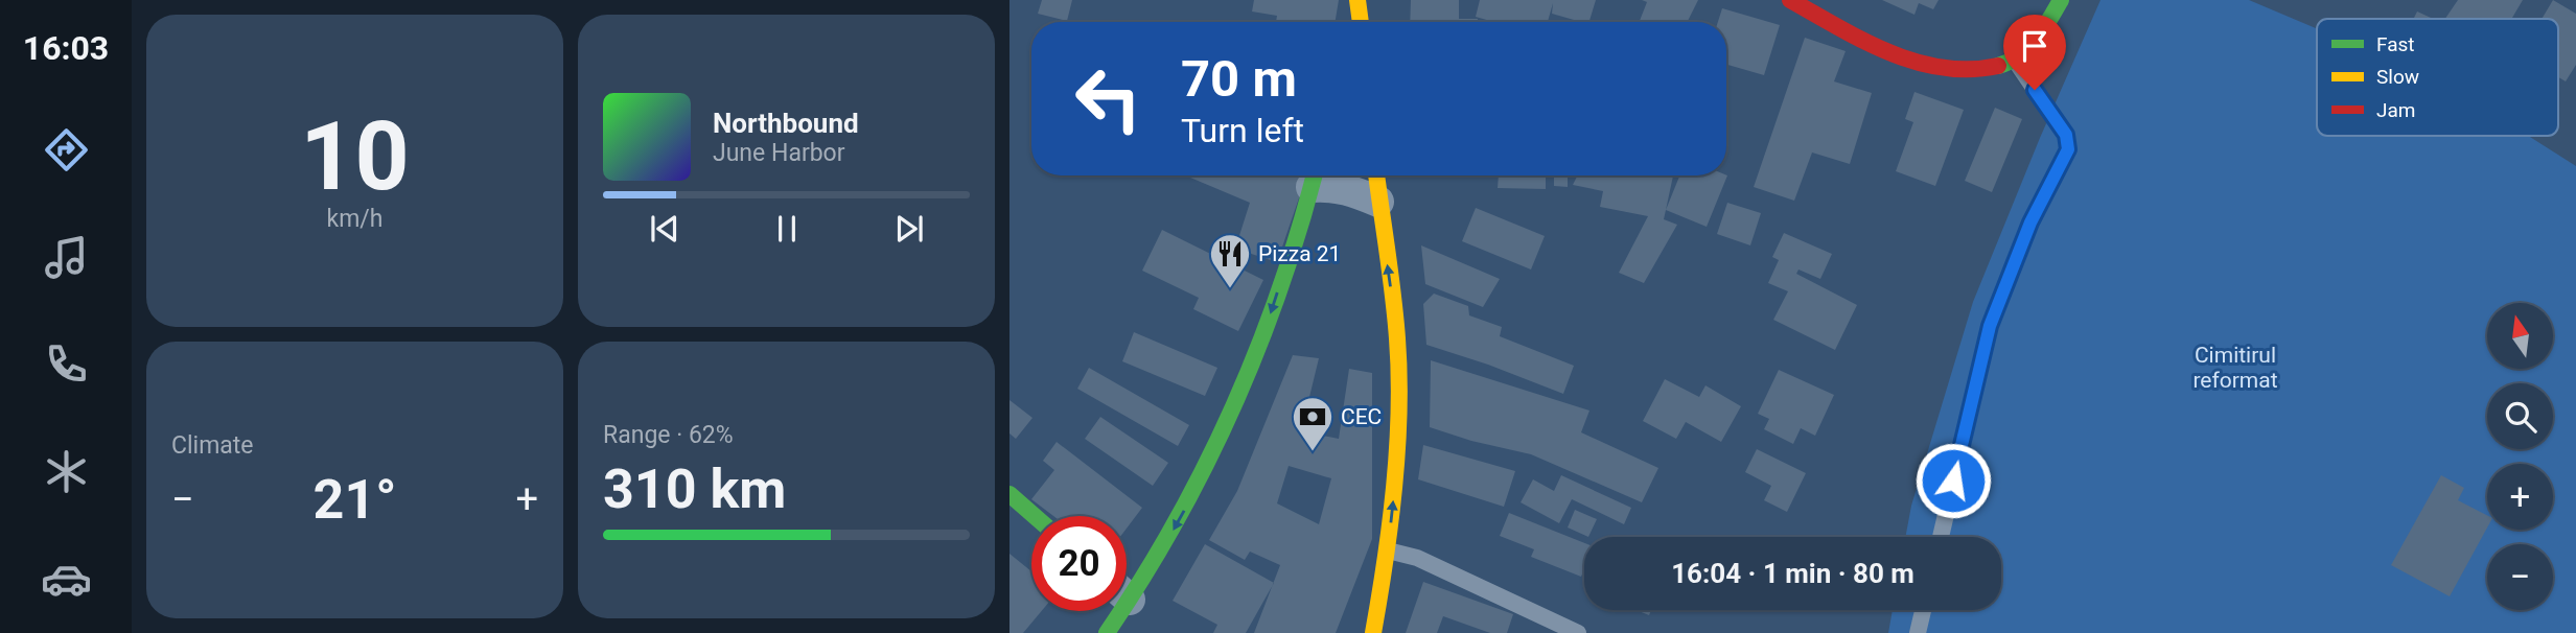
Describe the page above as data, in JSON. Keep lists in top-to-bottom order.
{
  "parks": ["Cimitirul reformat"],
  "places": {
    "restaurant": ["Pizza 21"],
    "bank": ["CEC"]
  },
  "legend": ["Fast", "Slow", "Jam"],
  "north": "top",
  "page": {
    "tabs": "16:03",
    "tile": [
      ["10", "km/h"],
      "Climate",
      ["Range · 62%", "310 km"]
    ],
    "turn": ["70 m", "Turn left"],
    "song": ["Northbound", "June Harbor"],
    "map_buttons": ["+", "−"],
    "heat": ["−", "21°", "+"],
    "limit": "20",
    "trip": "16:04 · 1 min · 80 m"
  }
}
